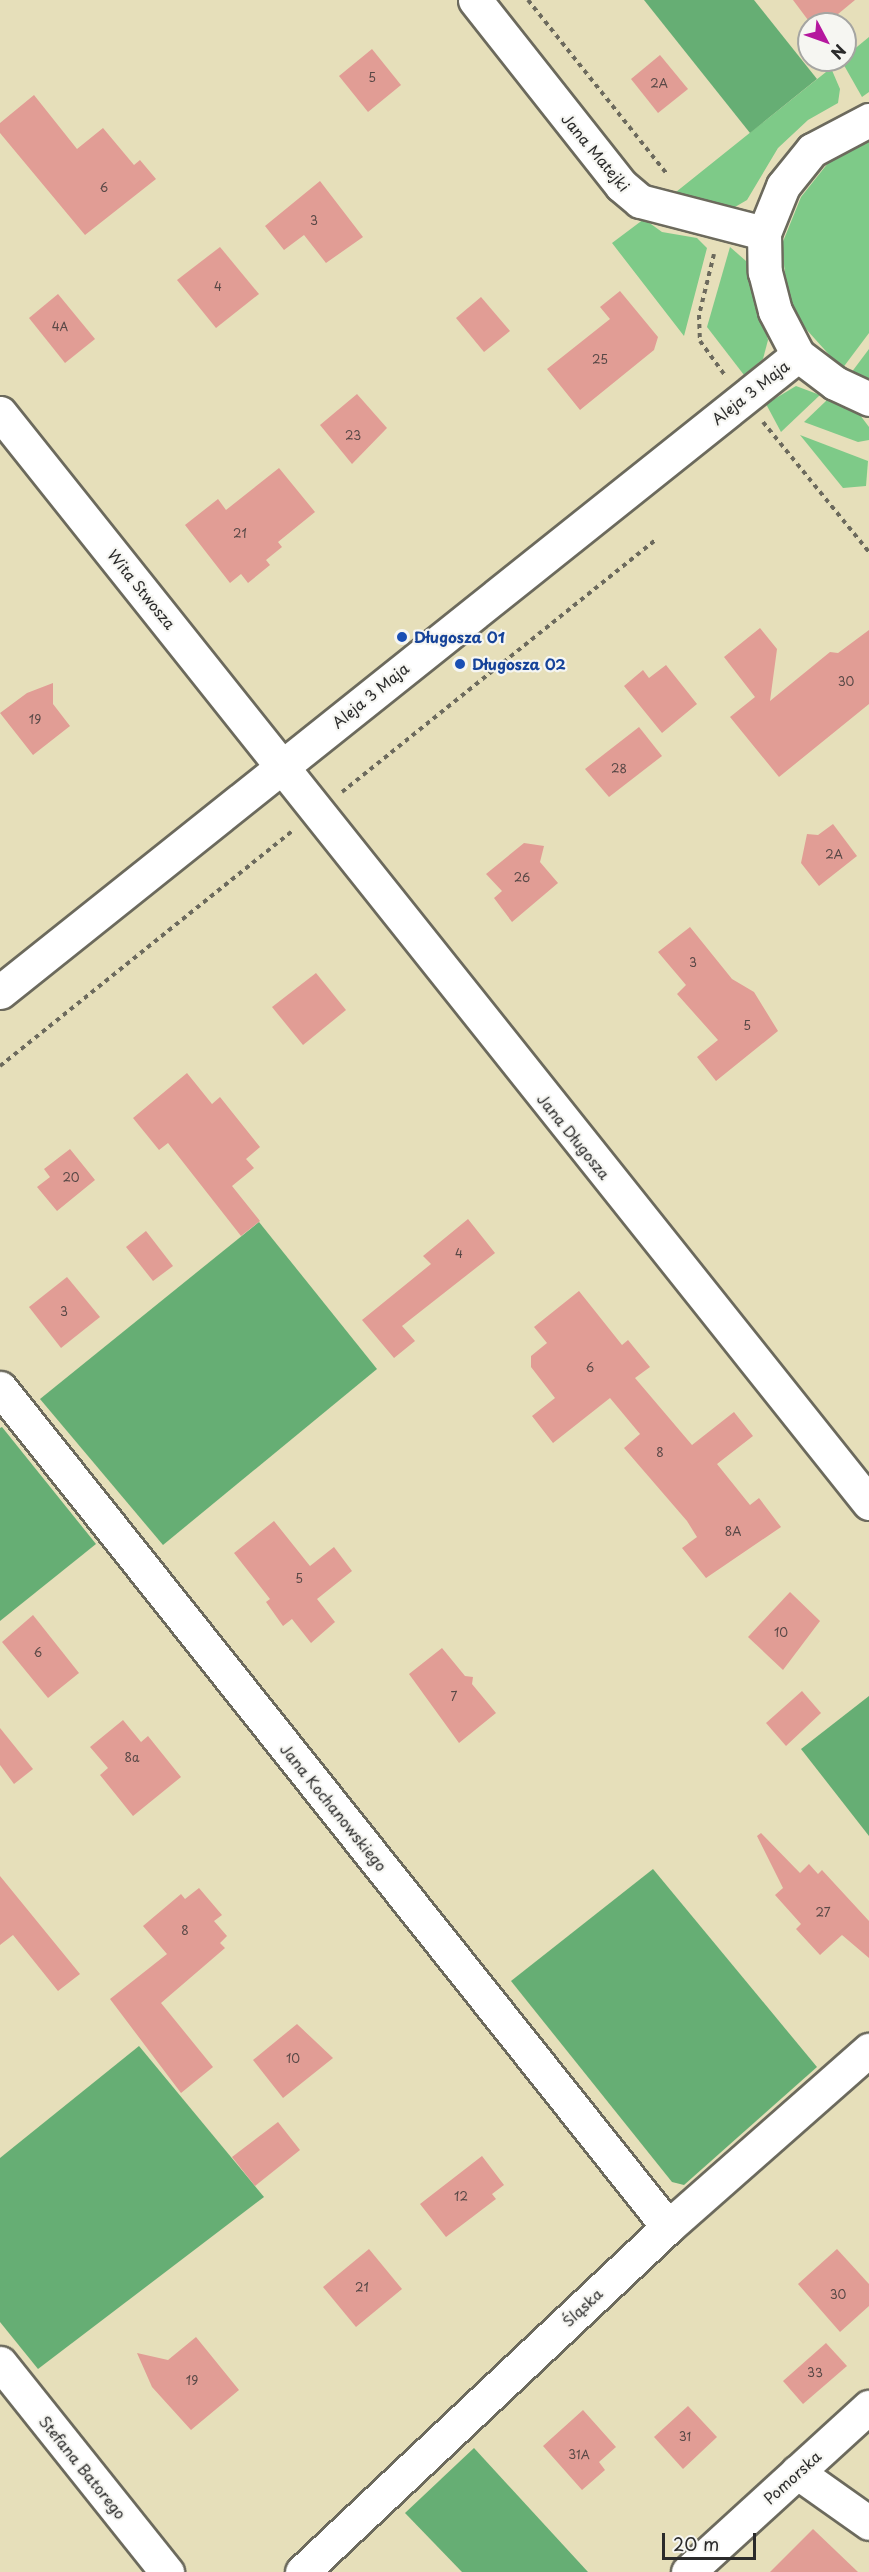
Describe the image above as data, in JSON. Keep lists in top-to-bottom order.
{
  "streets": {
    "street": [
      "Jana Matejki",
      "Aleja 3 Maja",
      "Wita Stwosza",
      "Jana Długosza",
      "Jana Kochanowskiego",
      "Śląska",
      "Stefana Batorego",
      "Pomorska"
    ]
  },
  "crossings": [
    ["Aleja 3 Maja", "Wita Stwosza"],
    ["Aleja 3 Maja", "Jana Długosza"],
    ["Wita Stwosza", "Jana Długosza"],
    ["Jana Kochanowskiego", "Śląska"]
  ],
  "places": ["Długosza 01", "Długosza 02"],
  "house_numbers": [
    "5",
    "2A",
    "6",
    "3",
    "4",
    "4A",
    "25",
    "23",
    "21",
    "30",
    "19",
    "28",
    "2A",
    "26",
    "3",
    "5",
    "20",
    "4",
    "3",
    "6",
    "8",
    "8A",
    "5",
    "10",
    "6",
    "7",
    "8a",
    "27",
    "8",
    "10",
    "12",
    "21",
    "30",
    "33",
    "19",
    "31",
    "31A"
  ],
  "scale_bar": "20 m",
  "north": "bottom right"
}
